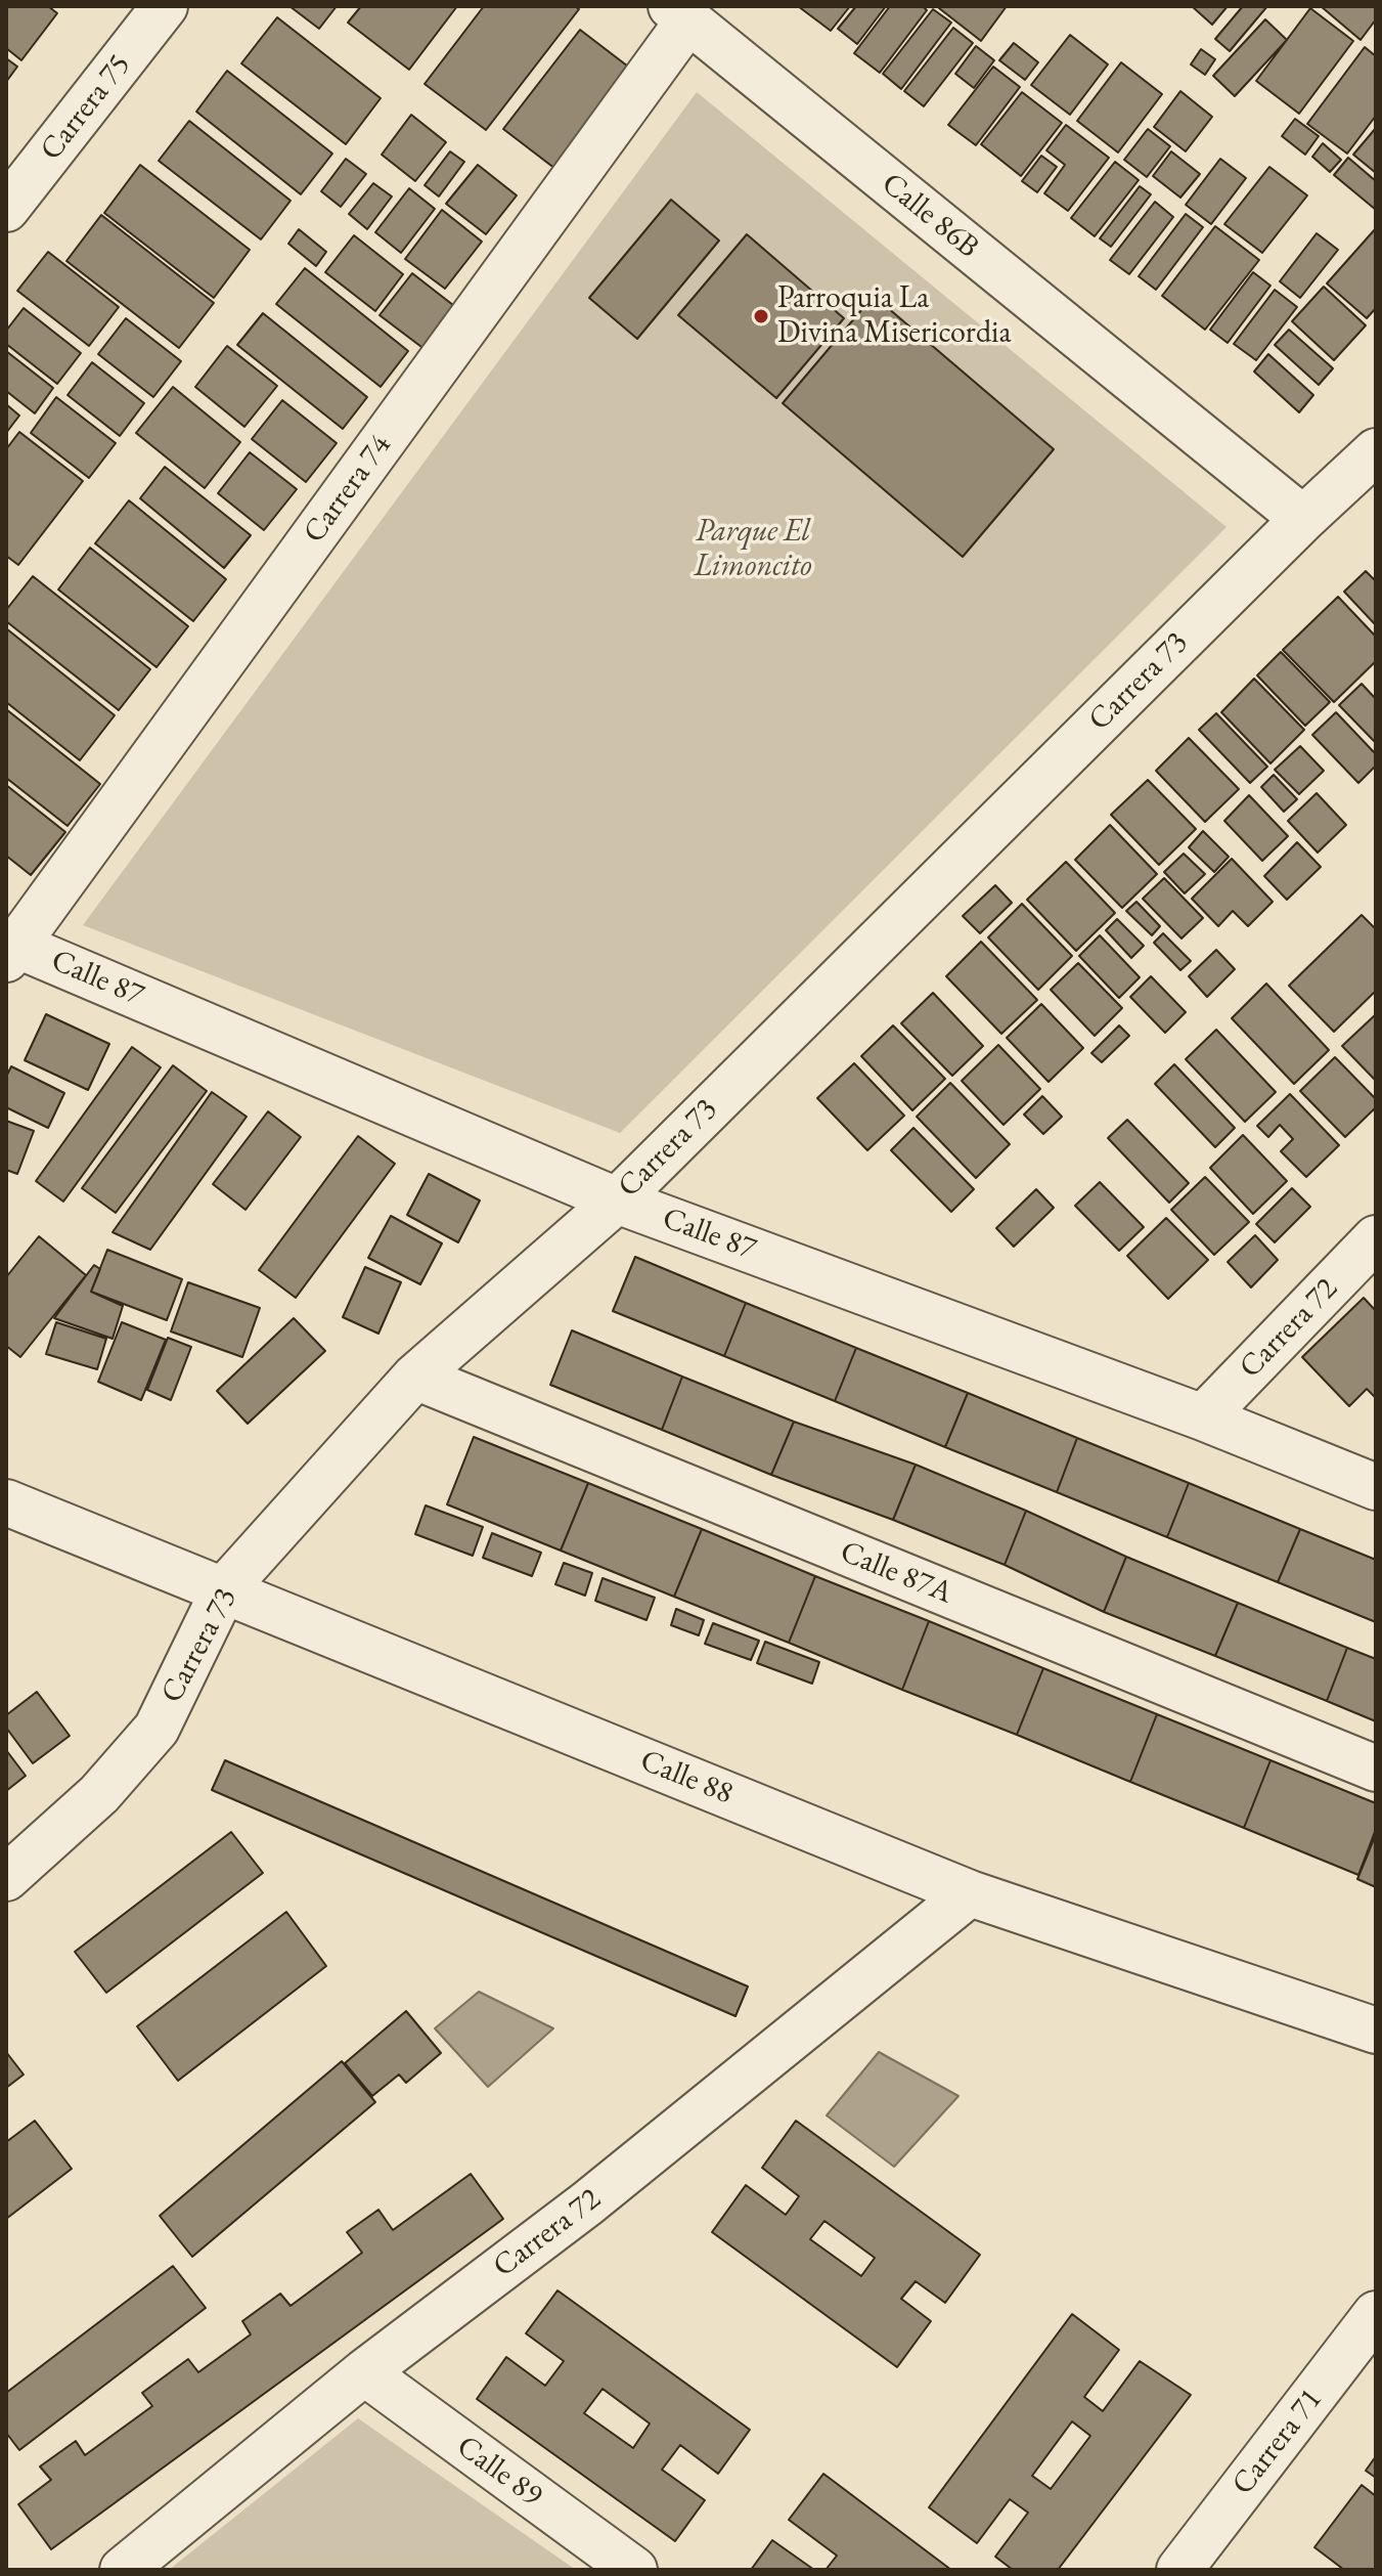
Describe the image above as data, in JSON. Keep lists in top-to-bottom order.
{
  "streets": {
    "street": [
      "Carrera 75",
      "Calle 86B",
      "Carrera 74",
      "Carrera 73",
      "Calle 87",
      "Carrera 72",
      "Calle 87A",
      "Calle 88",
      "Carrera 71",
      "Calle 89"
    ]
  },
  "crossings": [
    ["Calle 86B", "Carrera 74"],
    ["Calle 86B", "Carrera 73"],
    ["Carrera 74", "Calle 87"],
    ["Carrera 73", "Calle 87"],
    ["Carrera 73", "Calle 87A"],
    ["Carrera 73", "Calle 88"],
    ["Calle 87", "Carrera 72"],
    ["Carrera 72", "Calle 88"],
    ["Carrera 72", "Calle 89"]
  ],
  "parks": ["Parque El Limoncito"],
  "places": ["Parroquia La Divina Misericordia"]
}
